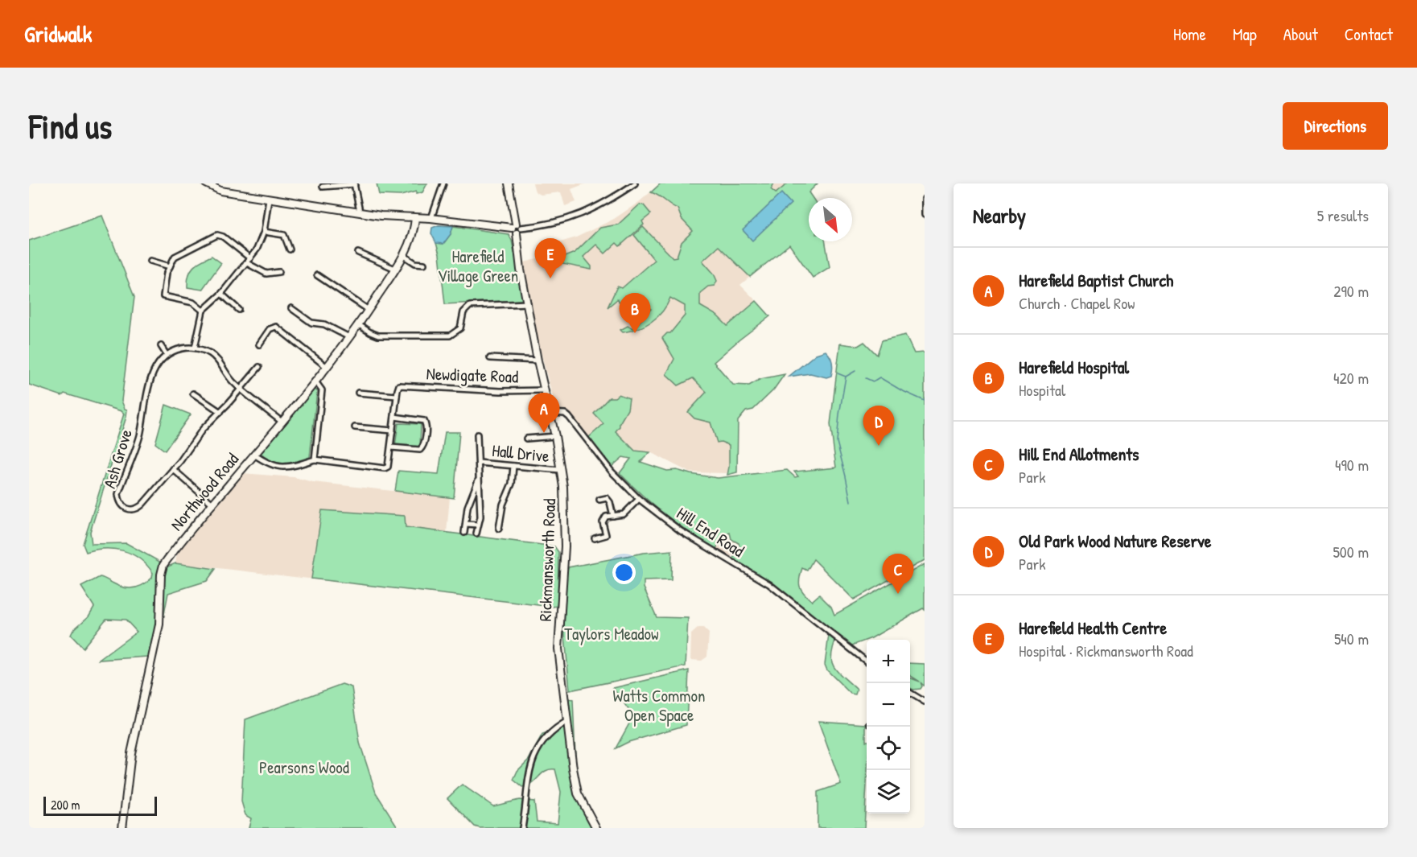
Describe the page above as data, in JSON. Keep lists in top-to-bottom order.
{
  "streets": {
    "street": [
      "Newdigate Road",
      "Hall Drive",
      "Ash Grove",
      "Northwood Road",
      "Hill End Road",
      "Rickmansworth Road"
    ]
  },
  "crossings": [
    ["Newdigate Road", "Rickmansworth Road"],
    ["Hall Drive", "Rickmansworth Road"],
    ["Hill End Road", "Rickmansworth Road"]
  ],
  "parks": [
    "Harefield Village Green",
    "Taylors Meadow",
    "Watts Common Open Space",
    "Pearsons Wood"
  ],
  "scale_bar": "200 m",
  "north": "bottom right",
  "page": {
    "header": "Gridwalk",
    "nav": [
      "Home",
      "Map",
      "About",
      "Contact"
    ],
    "buttons": "Directions",
    "title": "Find us",
    "heading": ["Nearby", "5 results"],
    "pins": [
      "E",
      "B",
      "A",
      "D",
      "C"
    ],
    "list": [
      {
        "mark": "A",
        "name": "Harefield Baptist Church",
        "note": "Church · Chapel Row",
        "value": "290 m"
      },
      {
        "mark": "B",
        "name": "Harefield Hospital",
        "note": "Hospital",
        "value": "420 m"
      },
      {
        "mark": "C",
        "name": "Hill End Allotments",
        "note": "Park",
        "value": "490 m"
      },
      {
        "mark": "D",
        "name": "Old Park Wood Nature Reserve",
        "note": "Park",
        "value": "500 m"
      },
      {
        "mark": "E",
        "name": "Harefield Health Centre",
        "note": "Hospital · Rickmansworth Road",
        "value": "540 m"
      }
    ],
    "map_buttons": ["+", "−"],
    "scale": "200 m"
  }
}
